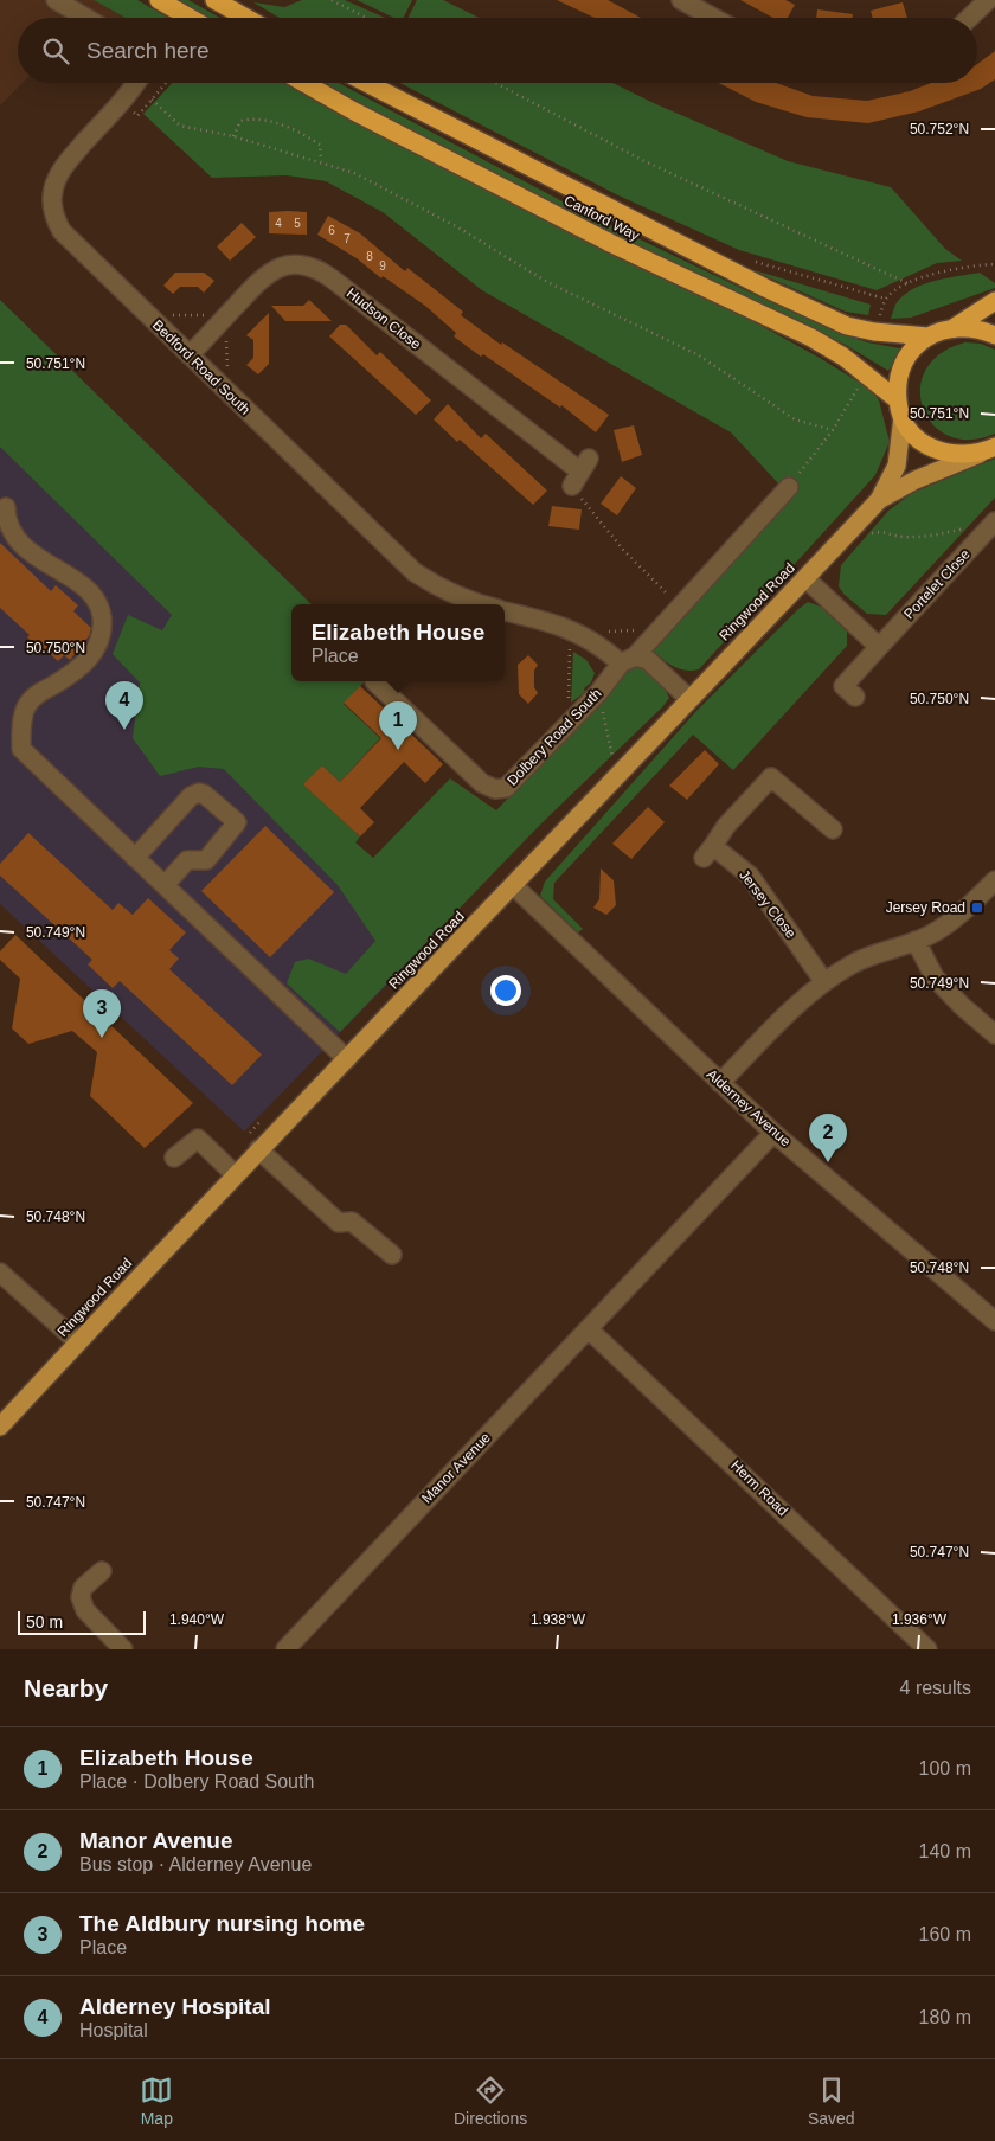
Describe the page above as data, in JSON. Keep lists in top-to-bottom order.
{
  "streets": {
    "highway": ["Canford Way"],
    "main road": ["Ringwood Road"],
    "street": [
      "Hudson Close",
      "Bedford Road South",
      "Portelet Close",
      "Dolbery Road South",
      "Jersey Close",
      "Alderney Avenue",
      "Manor Avenue",
      "Herm Road"
    ]
  },
  "crossings": [
    ["Canford Way", "Ringwood Road"],
    ["Hudson Close", "Bedford Road South"],
    ["Bedford Road South", "Ringwood Road"],
    ["Bedford Road South", "Dolbery Road South"],
    ["Ringwood Road", "Alderney Avenue"],
    ["Alderney Avenue", "Manor Avenue"],
    ["Manor Avenue", "Herm Road"]
  ],
  "places": {
    "transit": ["Jersey Road"]
  },
  "house_numbers": [
    "4",
    "5",
    "6",
    "7",
    "8",
    "9"
  ],
  "scale_bar": "50 m",
  "page": {
    "search": "Search here",
    "popup": ["Elizabeth House", "Place"],
    "pins": [
      "4",
      "1",
      "3",
      "2"
    ],
    "scale": "50 m",
    "heading": ["Nearby", "4 results"],
    "list": [
      {
        "mark": "1",
        "name": "Elizabeth House",
        "note": "Place · Dolbery Road South",
        "value": "100 m"
      },
      {
        "mark": "2",
        "name": "Manor Avenue",
        "note": "Bus stop · Alderney Avenue",
        "value": "140 m"
      },
      {
        "mark": "3",
        "name": "The Aldbury nursing home",
        "note": "Place",
        "value": "160 m"
      },
      {
        "mark": "4",
        "name": "Alderney Hospital",
        "note": "Hospital",
        "value": "180 m"
      }
    ],
    "nav": ["Map", "Directions", "Saved"]
  },
  "coordinates": [
    "50.752°N",
    "50.751°N",
    "50.750°N",
    "50.749°N",
    "50.748°N",
    "50.747°N",
    "1.940°W",
    "1.938°W",
    "1.936°W"
  ]
}
